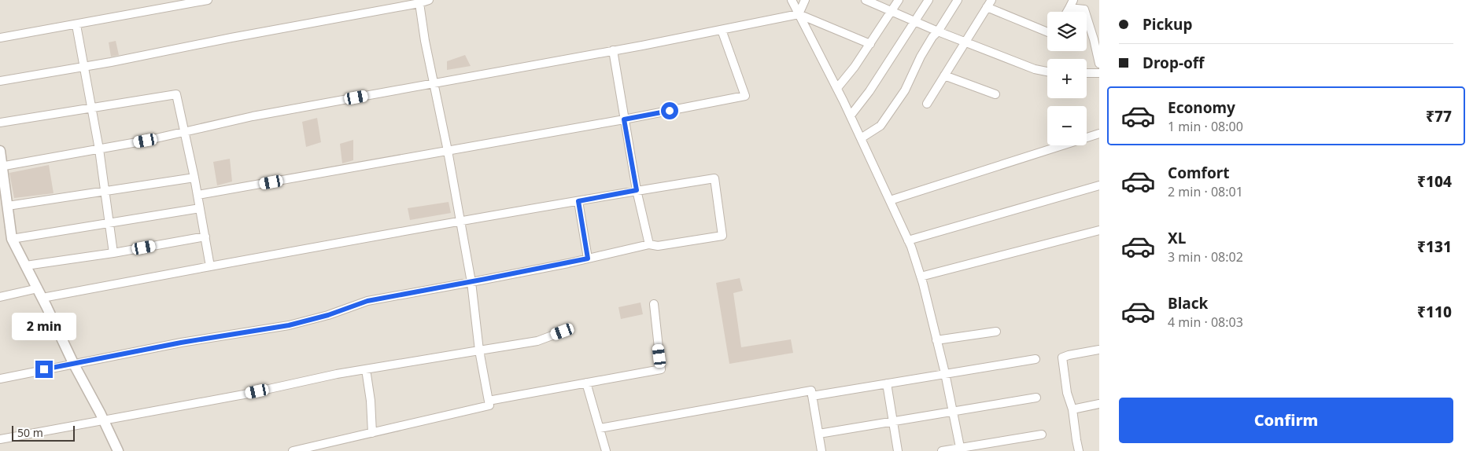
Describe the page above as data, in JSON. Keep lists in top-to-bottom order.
{
  "scale_bar": "50 m",
  "page": {
    "banner": ["Pickup", "Drop-off"],
    "map_buttons": ["+", "−"],
    "list": [
      {
        "name": "Economy",
        "note": "1 min · 08:00",
        "value": "₹77"
      },
      {
        "name": "Comfort",
        "note": "2 min · 08:01",
        "value": "₹104"
      },
      {
        "name": "XL",
        "note": "3 min · 08:02",
        "value": "₹131"
      },
      {
        "name": "Black",
        "note": "4 min · 08:03",
        "value": "₹110"
      }
    ],
    "bubble": "2 min",
    "buttons": "Confirm",
    "scale": "50 m"
  }
}
